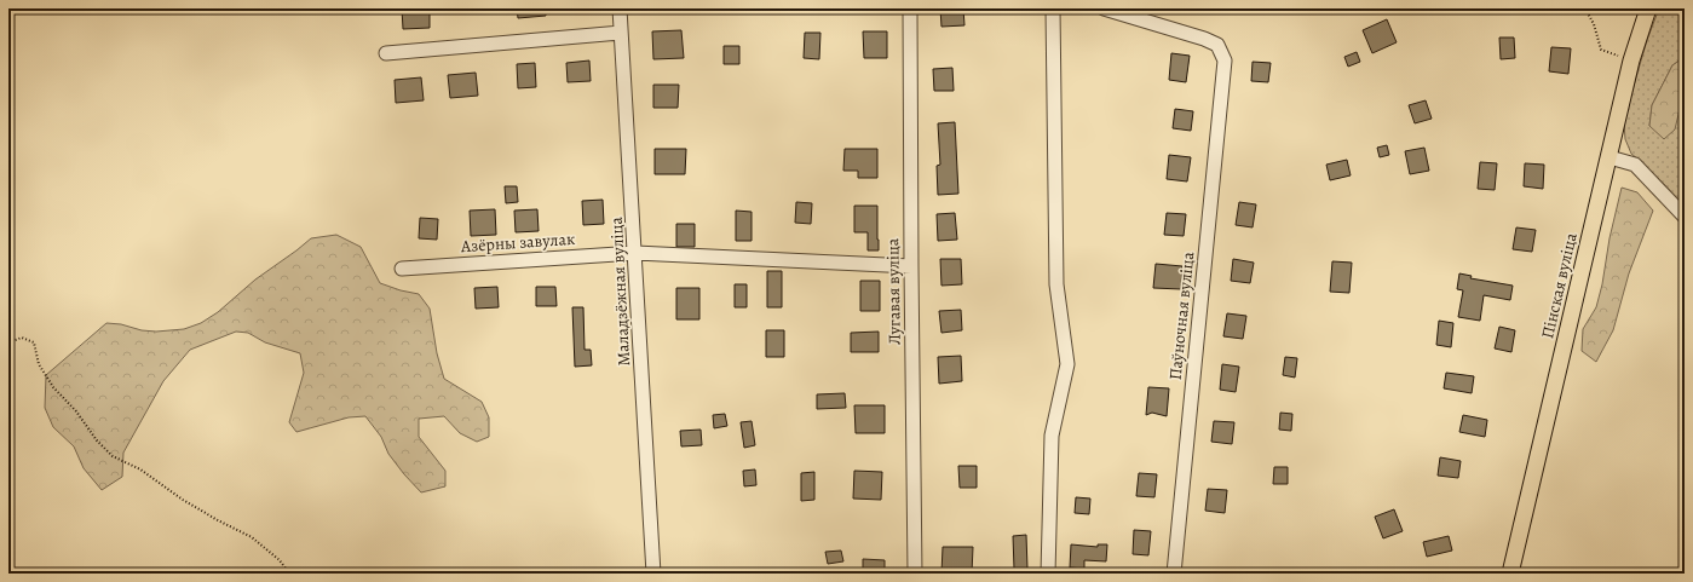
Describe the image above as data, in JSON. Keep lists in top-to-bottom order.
{
  "streets": {
    "main road": ["Пінская вуліца"],
    "street": [
      "Азёрны завулак",
      "Маладзёжная вуліца",
      "Лугавая вуліца",
      "Паўночная вуліца"
    ]
  },
  "crossings": [
    ["Азёрны завулак", "Маладзёжная вуліца"],
    ["Азёрны завулак", "Лугавая вуліца"]
  ]
}
